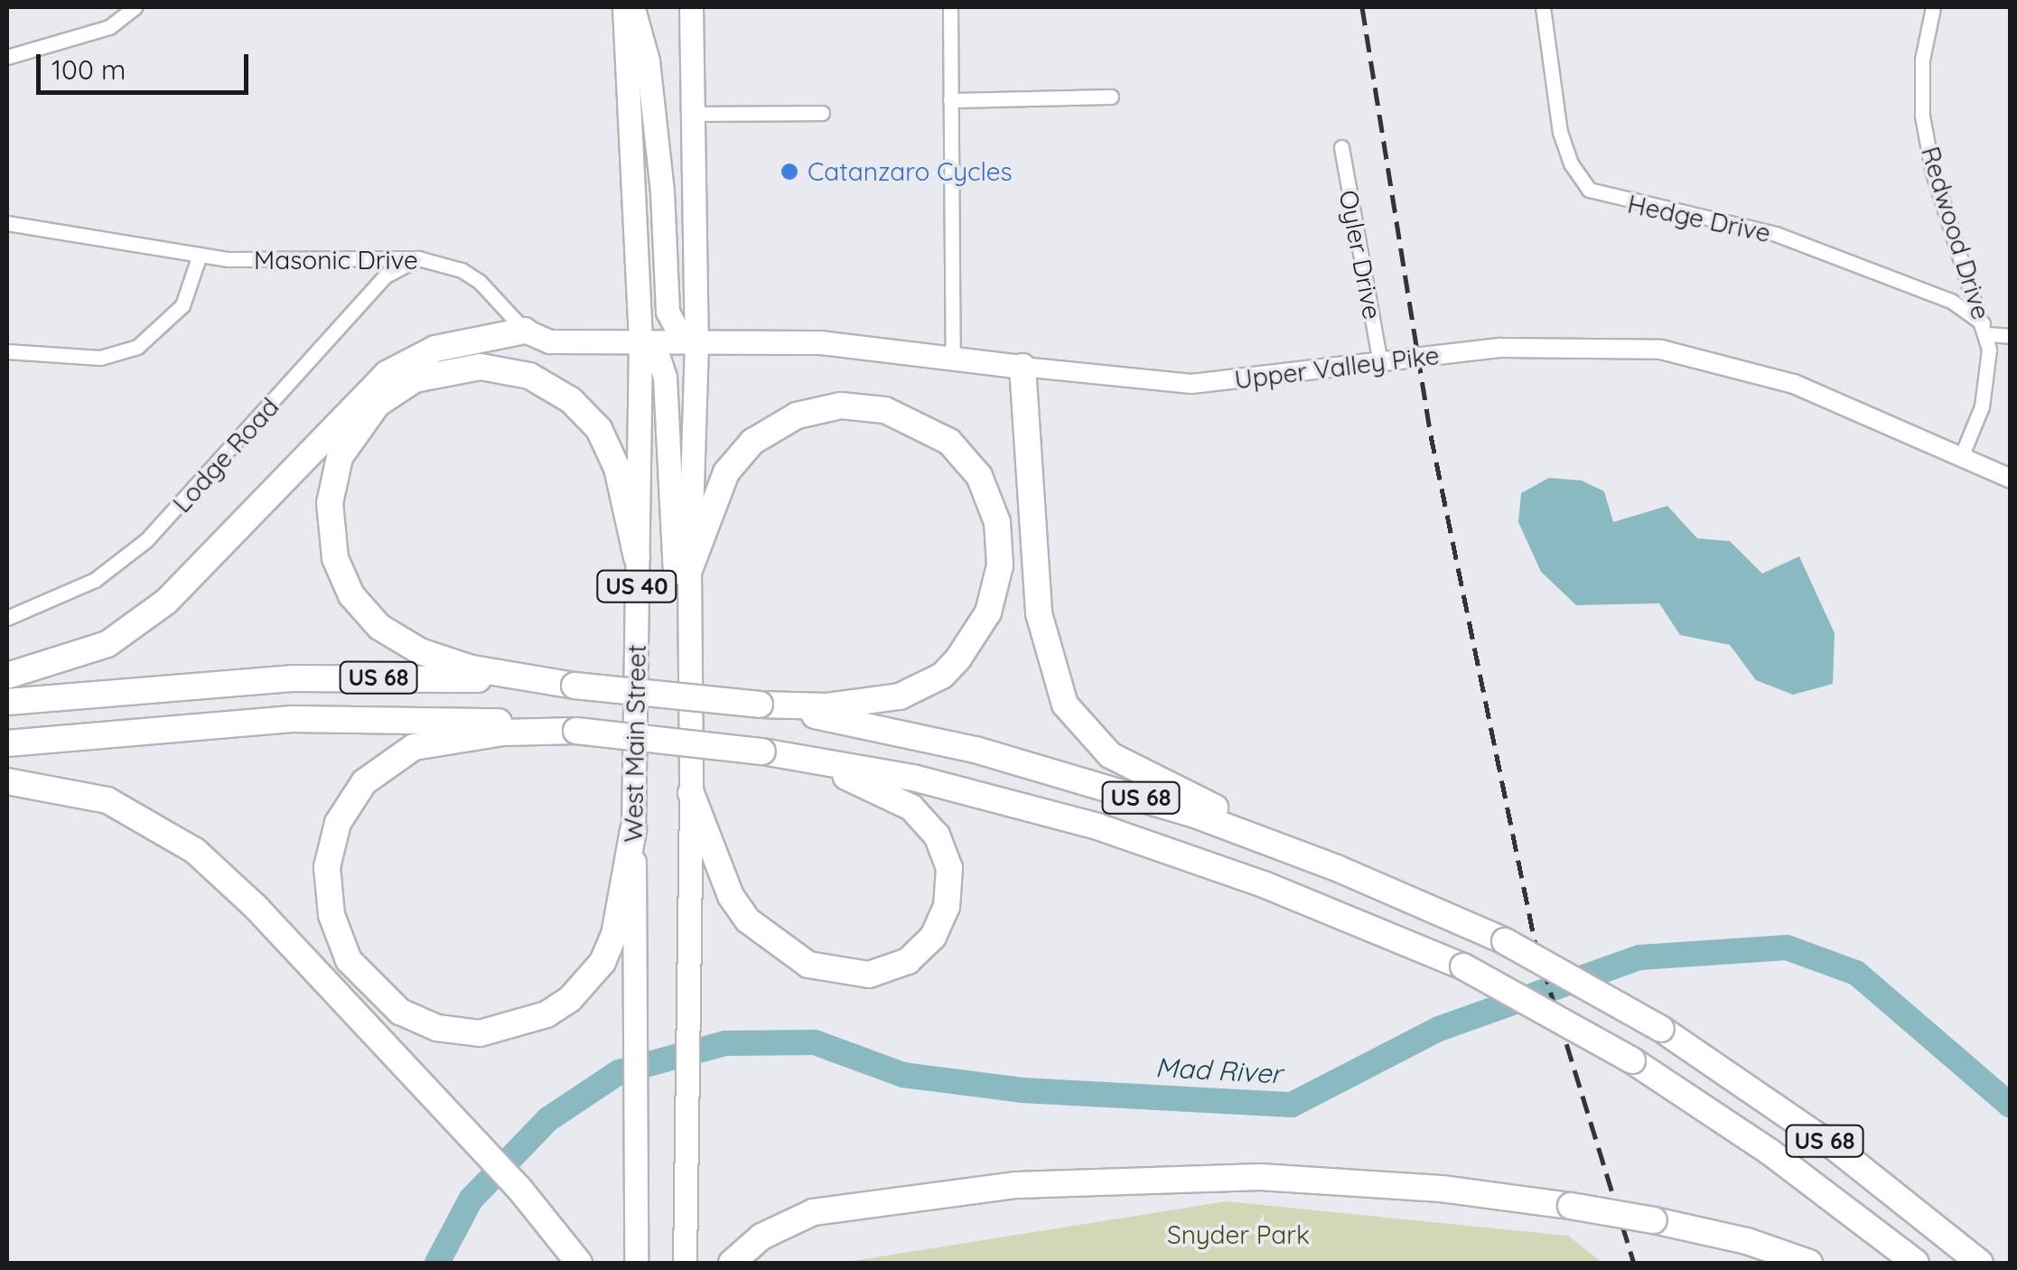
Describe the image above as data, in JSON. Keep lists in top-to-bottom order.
{
  "streets": {
    "highway": ["US 68"],
    "main road": ["Upper Valley Pike", "US 40", "West Main Street"],
    "street": [
      "Hedge Drive",
      "Redwood Drive",
      "Oyler Drive",
      "Masonic Drive",
      "Lodge Road"
    ]
  },
  "crossings": [
    ["Hedge Drive", "Redwood Drive"],
    ["Redwood Drive", "Upper Valley Pike"],
    ["Oyler Drive", "Upper Valley Pike"],
    ["Masonic Drive", "Lodge Road"],
    ["Upper Valley Pike", "US 40"],
    ["Upper Valley Pike", "West Main Street"]
  ],
  "water": ["Mad River"],
  "parks": ["Snyder Park"],
  "places": ["Catanzaro Cycles"],
  "scale_bar": "100 m"
}
